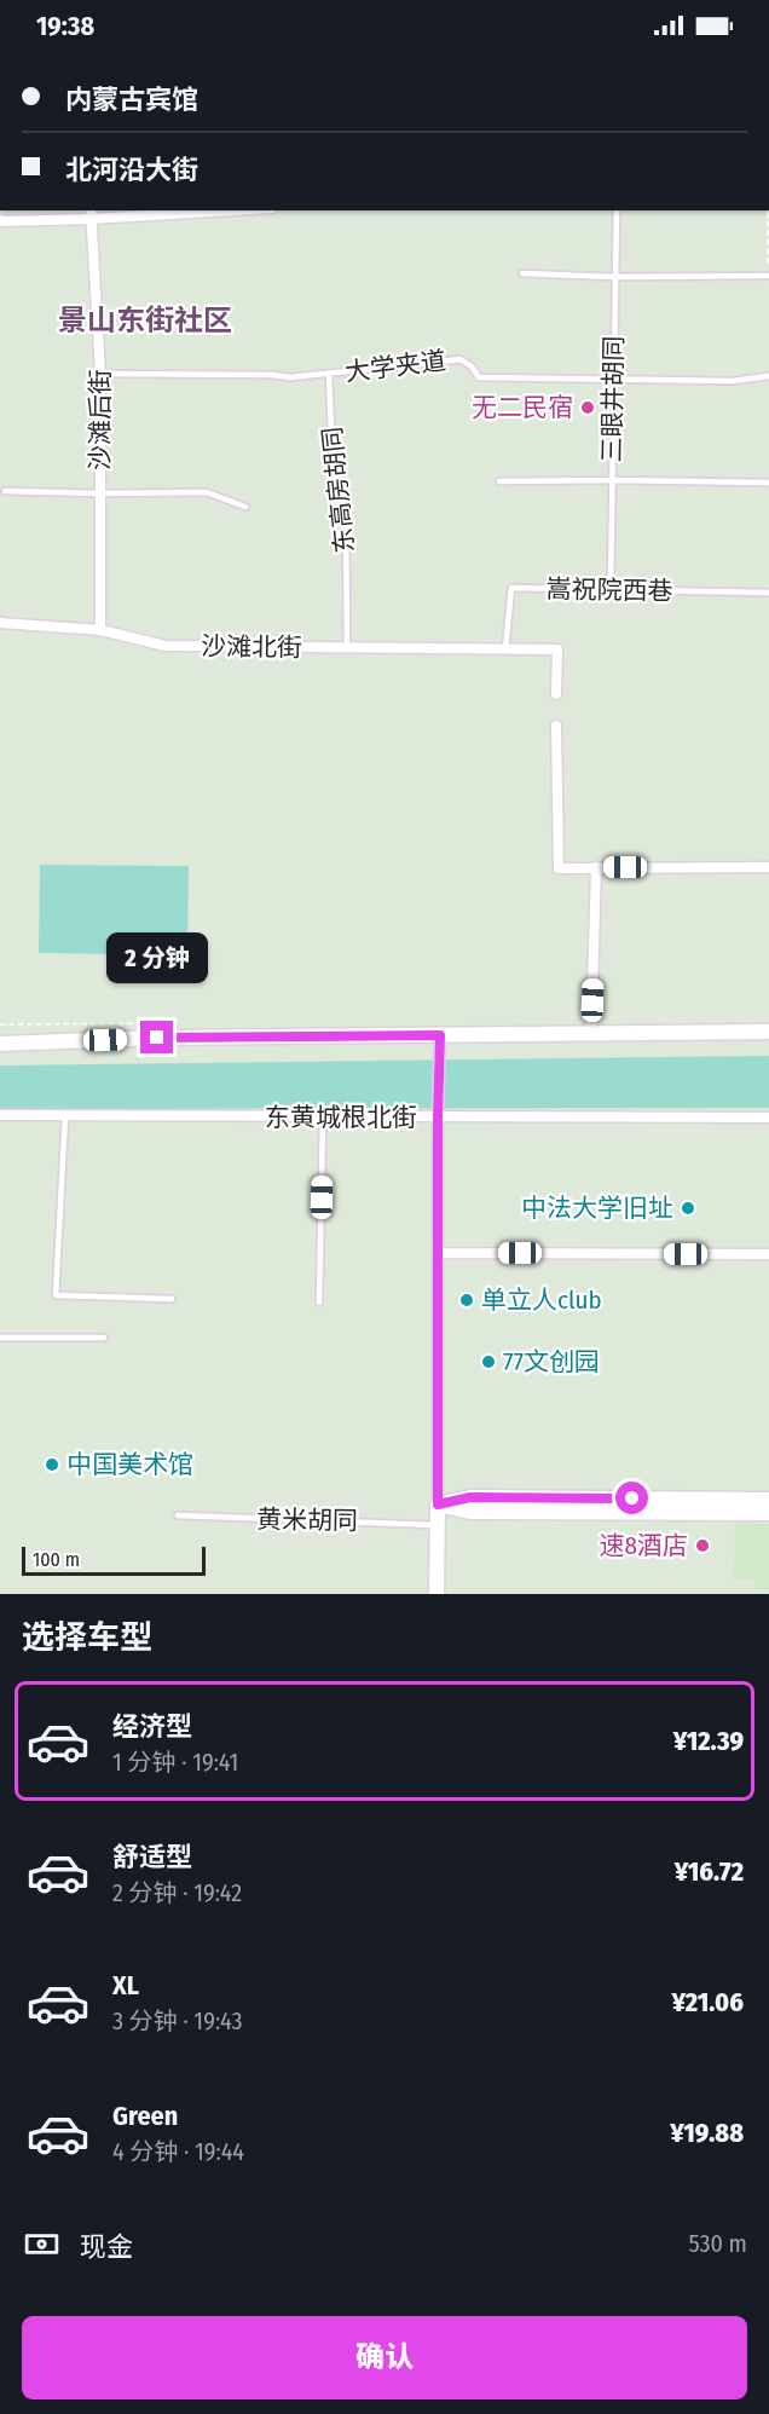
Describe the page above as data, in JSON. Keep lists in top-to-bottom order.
{
  "streets": {
    "street": ["沙滩后街", "沙滩北街", "东黄城根北街"],
    "lane": [
      "大学夹道",
      "三眼井胡同",
      "东高房胡同",
      "嵩祝院西巷",
      "黄米胡同"
    ]
  },
  "crossings": [
    ["大学夹道", "三眼井胡同"],
    ["大学夹道", "沙滩后街"],
    ["大学夹道", "东高房胡同"],
    ["三眼井胡同", "嵩祝院西巷"],
    ["沙滩后街", "沙滩北街"],
    ["东高房胡同", "沙滩北街"],
    ["嵩祝院西巷", "沙滩北街"]
  ],
  "districts": ["景山东街社区"],
  "places": [
    "无二民宿",
    "中法大学旧址",
    "单立人club",
    "77文创园",
    "中国美术馆",
    "速8酒店"
  ],
  "scale_bar": "100 m",
  "page": {
    "status": "19:38",
    "banner": ["内蒙古宾馆", "北河沿大街"],
    "bubble": "2 分钟",
    "scale": "100 m",
    "heading": "选择车型",
    "list": [
      {
        "name": "经济型",
        "note": "1 分钟 · 19:41",
        "value": "¥12.39"
      },
      {
        "name": "舒适型",
        "note": "2 分钟 · 19:42",
        "value": "¥16.72"
      },
      {
        "name": "XL",
        "note": "3 分钟 · 19:43",
        "value": "¥21.06"
      },
      {
        "name": "Green",
        "note": "4 分钟 · 19:44",
        "value": "¥19.88"
      }
    ],
    "pay": ["现金", "530 m"],
    "buttons": "确认"
  }
}
